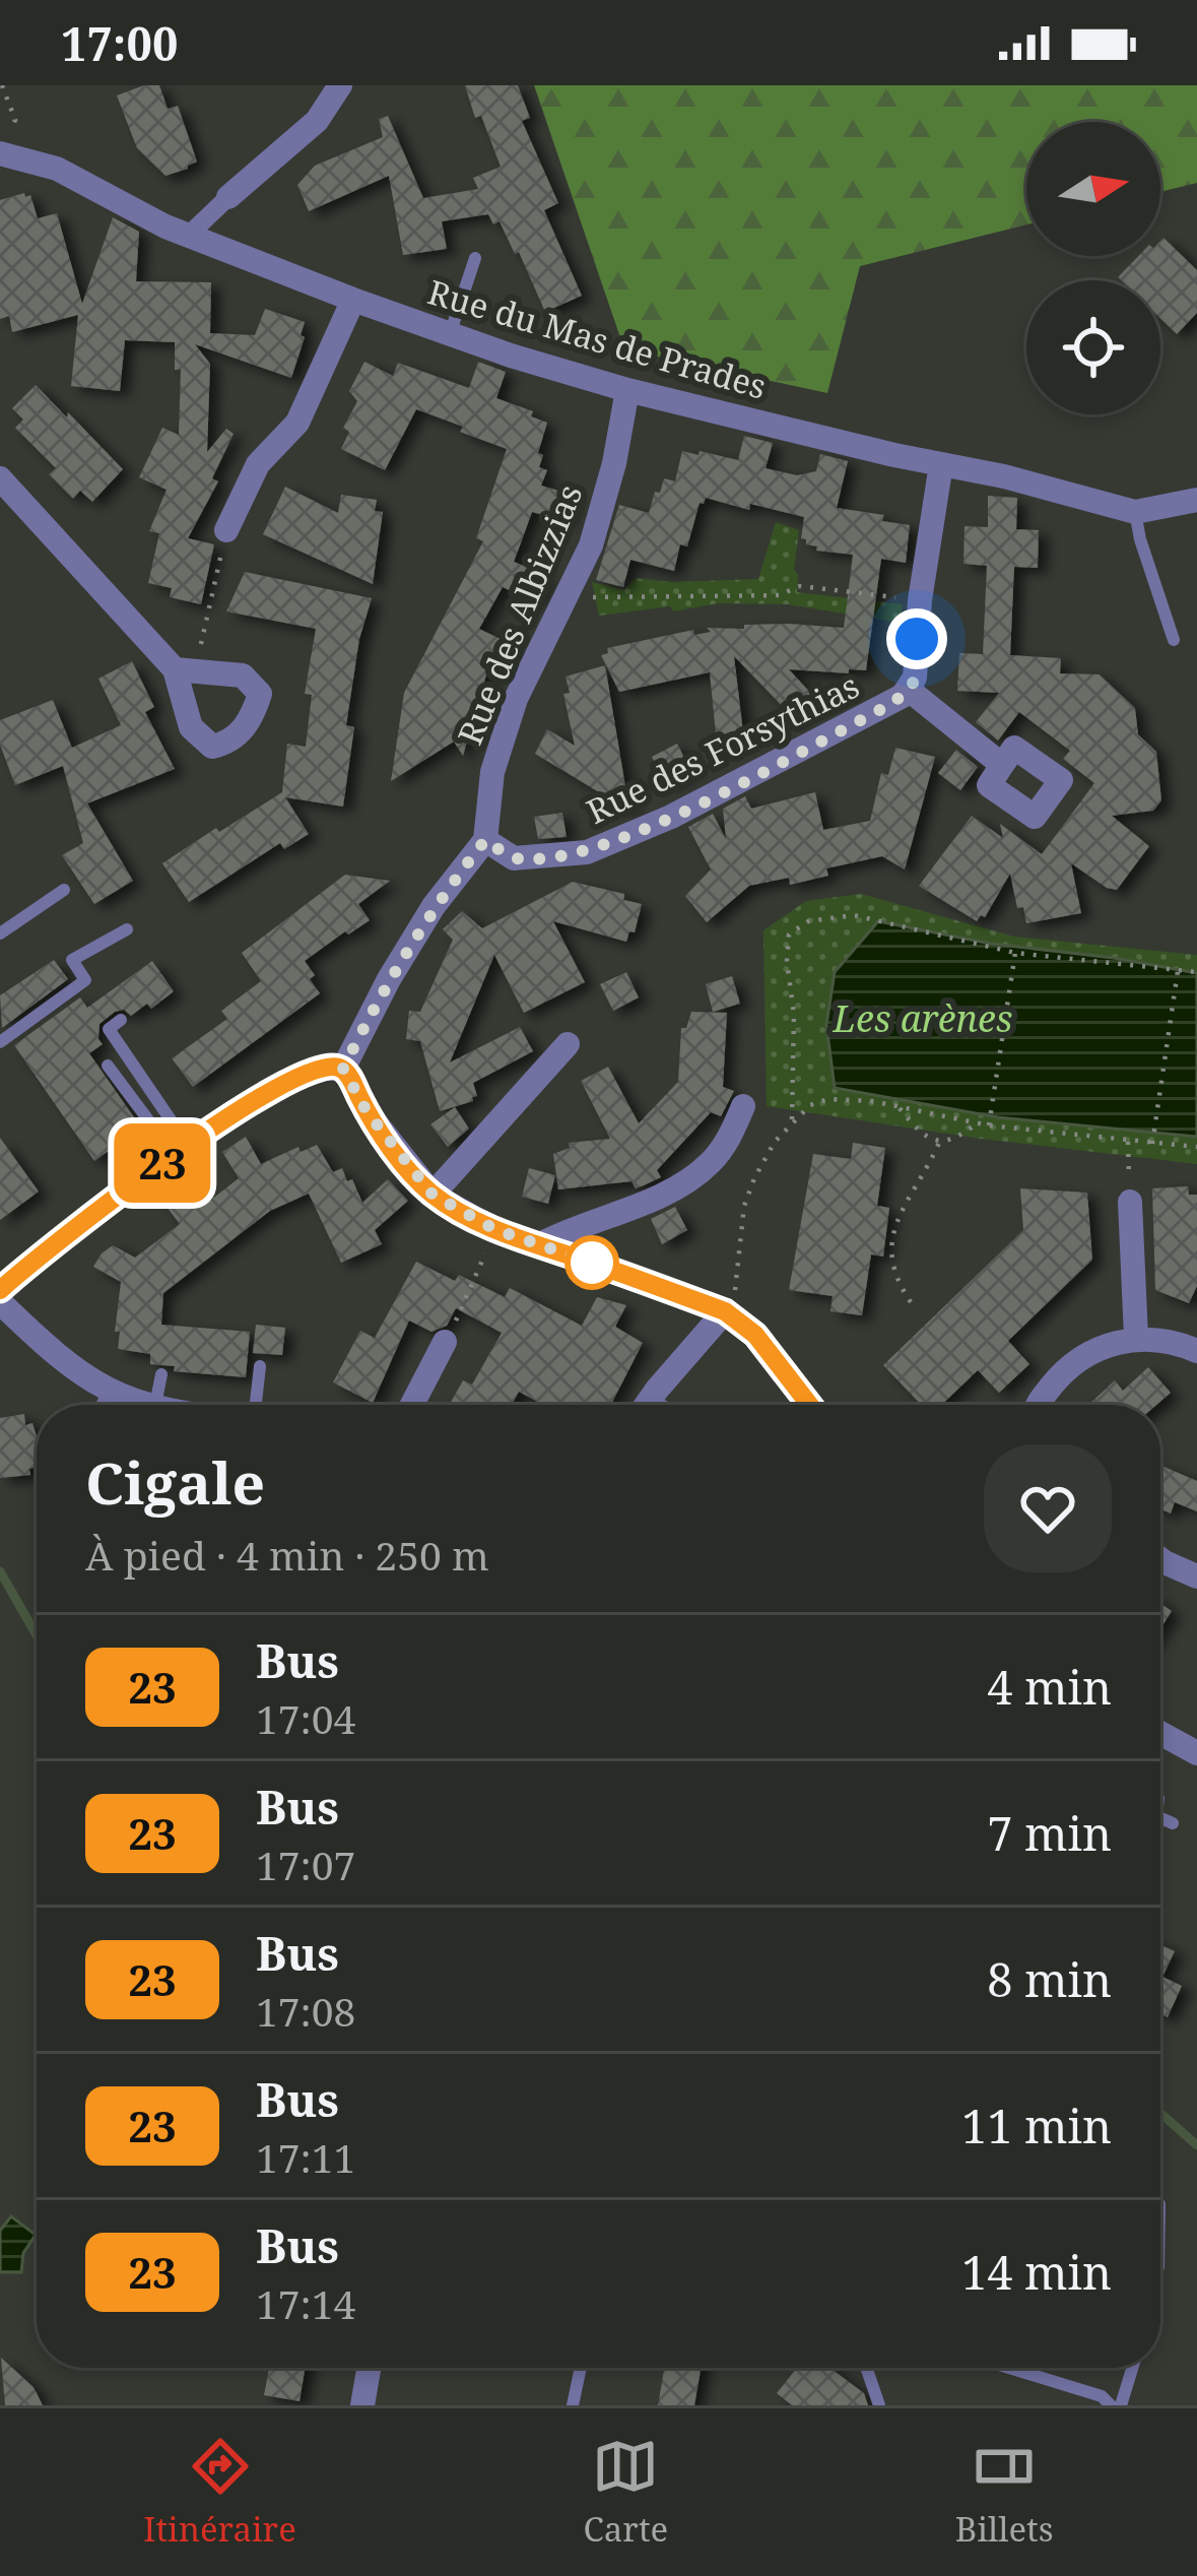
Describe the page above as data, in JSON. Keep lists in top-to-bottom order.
{
  "streets": {
    "street": ["Rue du Mas de Prades", "Rue des Albizzias", "Rue des Forsythias"]
  },
  "crossings": [
    ["Rue du Mas de Prades", "Rue des Albizzias"],
    ["Rue du Mas de Prades", "Rue des Forsythias"],
    ["Rue des Albizzias", "Rue des Forsythias"]
  ],
  "water": ["Les arènes"],
  "lines": ["bus line 23"],
  "north": "right",
  "page": {
    "status": "17:00",
    "on_map": "23",
    "heading": ["Cigale", "À pied · 4 min · 250 m"],
    "list": [
      {
        "mark": "23",
        "name": "Bus",
        "note": "17:04",
        "value": "4 min"
      },
      {
        "mark": "23",
        "name": "Bus",
        "note": "17:07",
        "value": "7 min"
      },
      {
        "mark": "23",
        "name": "Bus",
        "note": "17:08",
        "value": "8 min"
      },
      {
        "mark": "23",
        "name": "Bus",
        "note": "17:11",
        "value": "11 min"
      },
      {
        "mark": "23",
        "name": "Bus",
        "note": "17:14",
        "value": "14 min"
      }
    ],
    "tabs": ["Itinéraire", "Carte", "Billets"]
  }
}
